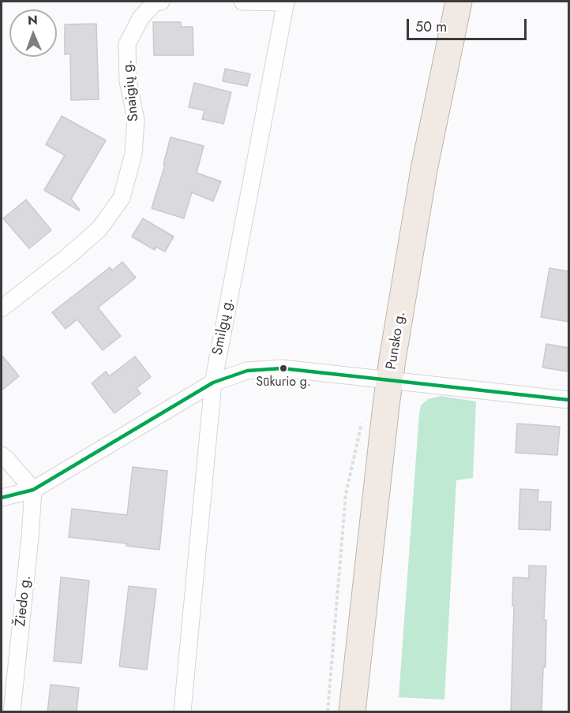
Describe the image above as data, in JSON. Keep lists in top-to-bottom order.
{
  "streets": {
    "main road": ["Punsko g."],
    "street": ["Snaigių g.", "Smilgų g.", "Žiedo g."]
  },
  "places": ["Sūkurio g."],
  "scale_bar": "50 m",
  "north": "top"
}
